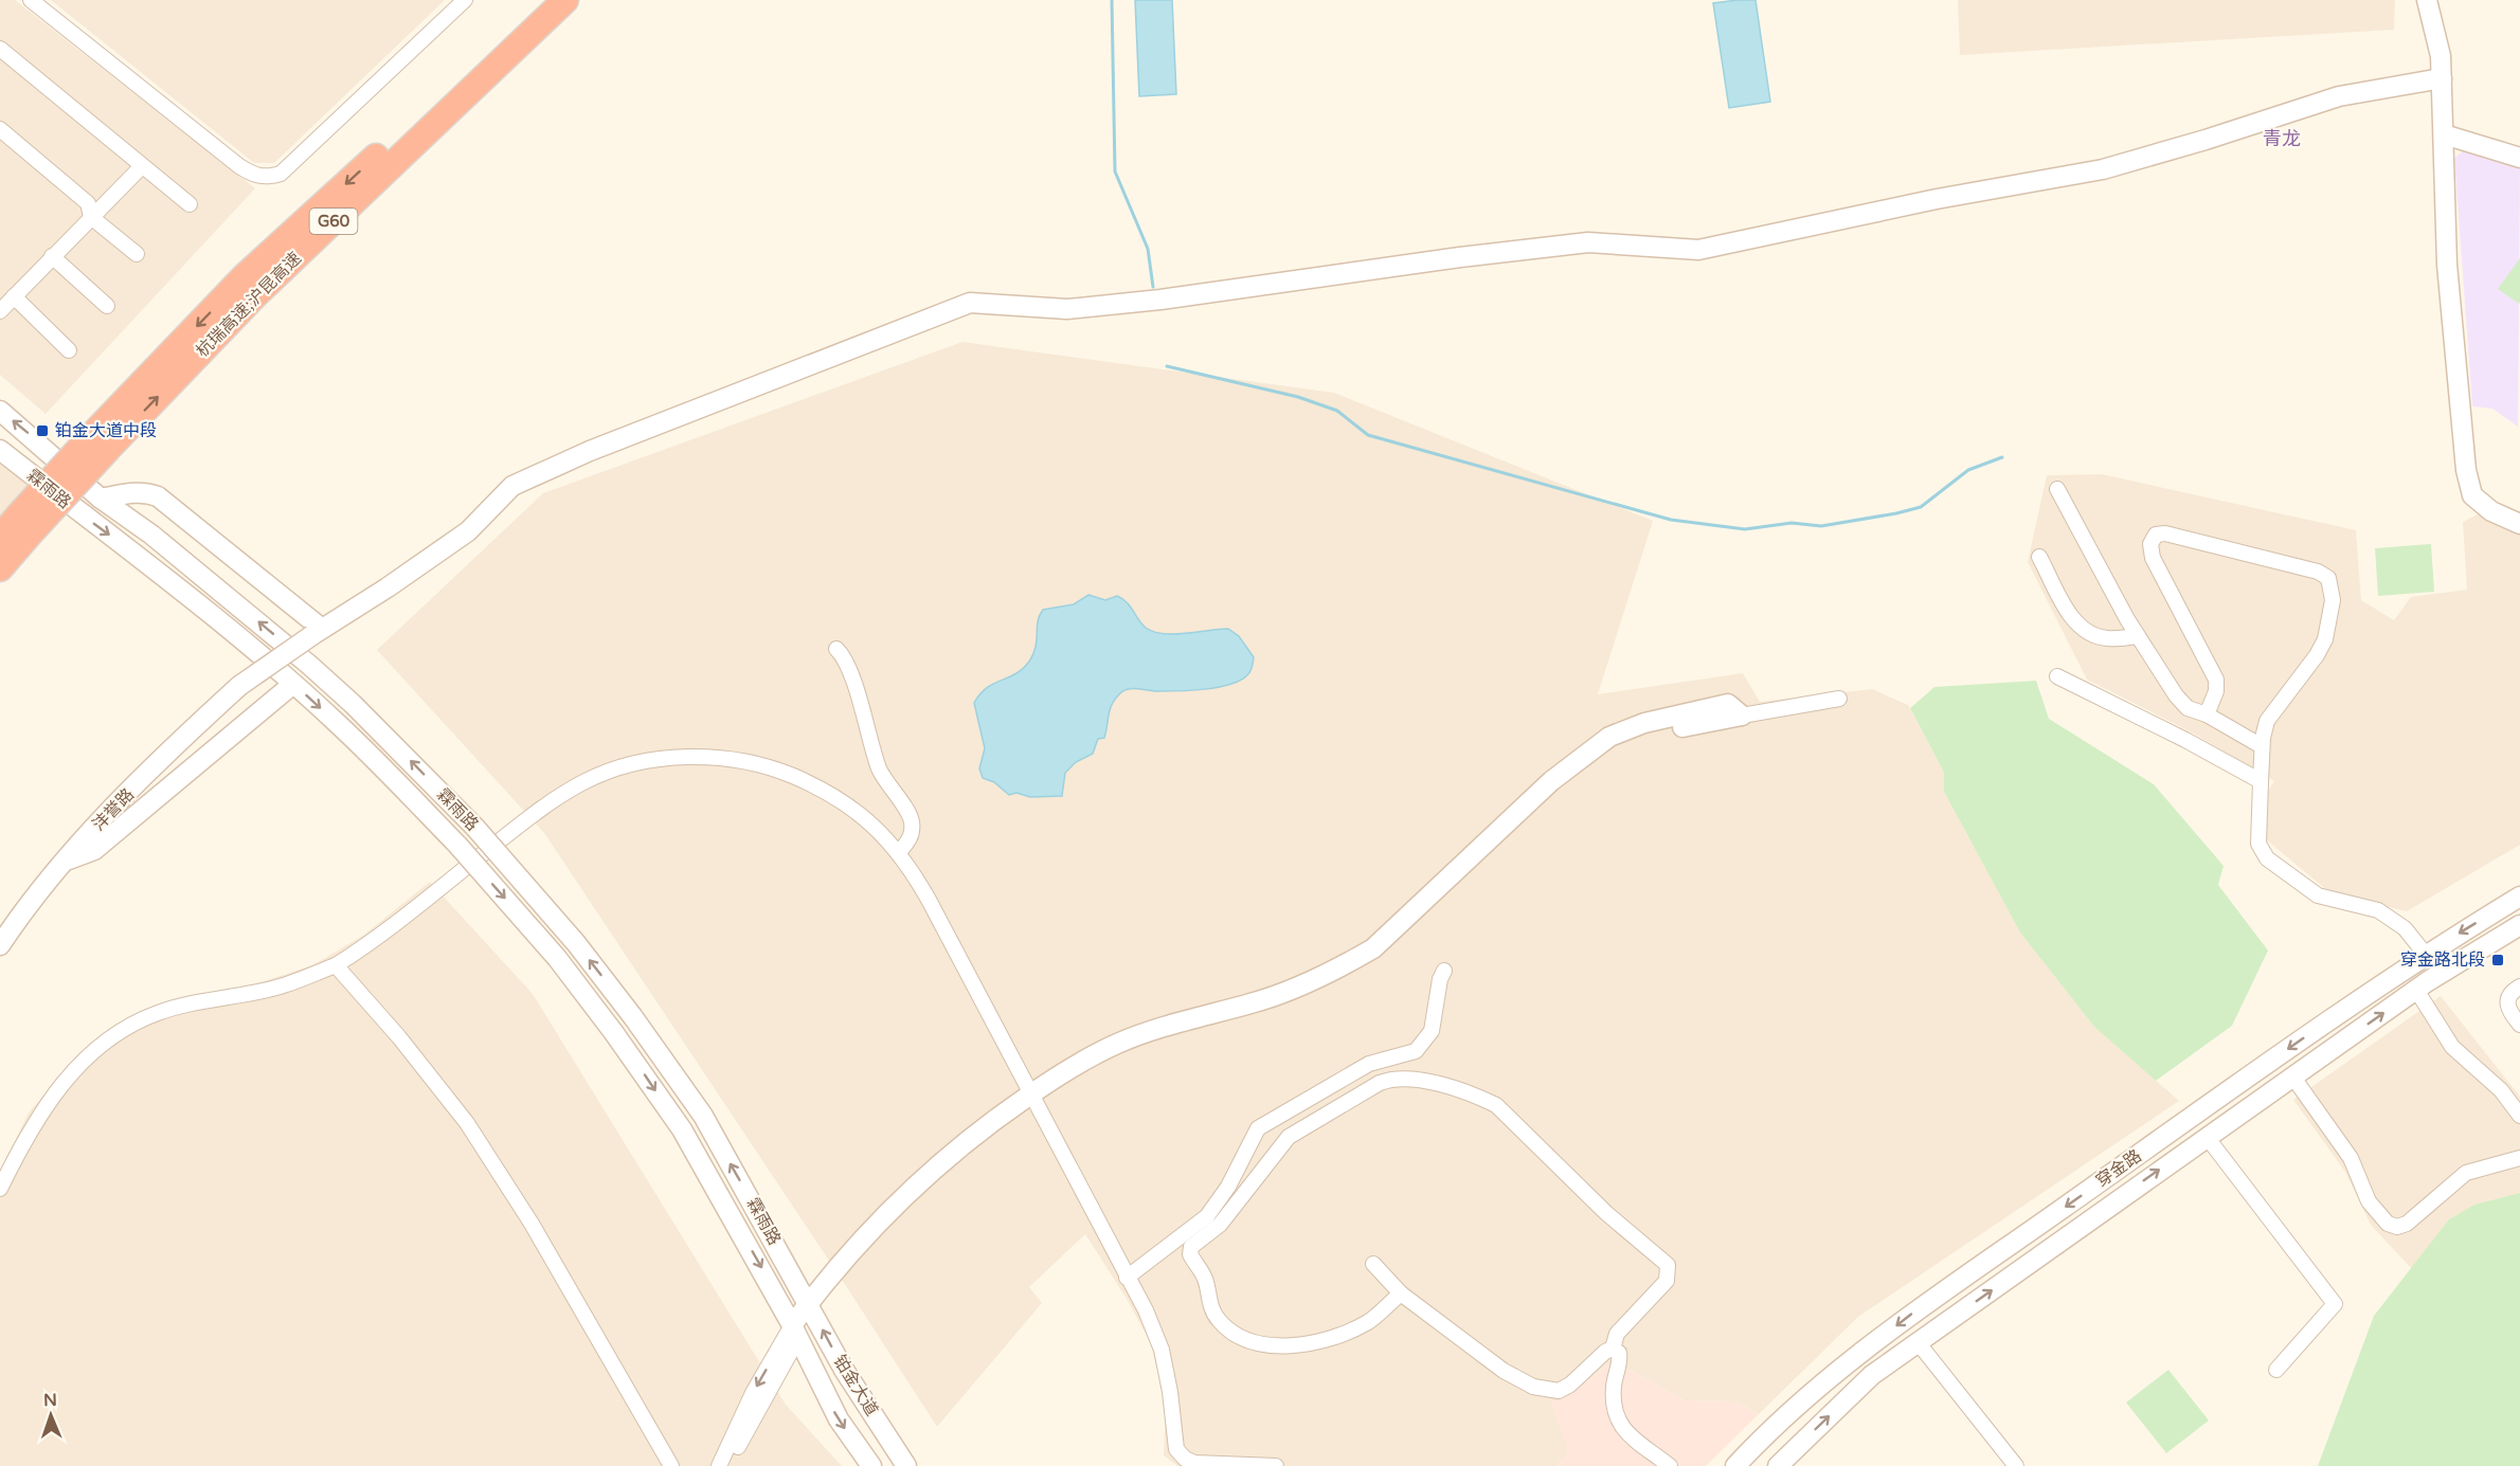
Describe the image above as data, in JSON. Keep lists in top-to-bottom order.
{
  "streets": {
    "highway": ["G60", "杭瑞高速;沪昆高速"],
    "main road": [
      "霖雨路",
      "沣誉路",
      "穿金路",
      "铂金大道"
    ]
  },
  "crossings": [
    ["G60", "杭瑞高速;沪昆高速"],
    ["霖雨路", "铂金大道"]
  ],
  "districts": ["青龙"],
  "places": {
    "transit": ["铂金大道中段", "穿金路北段"]
  },
  "north": "top"
}
